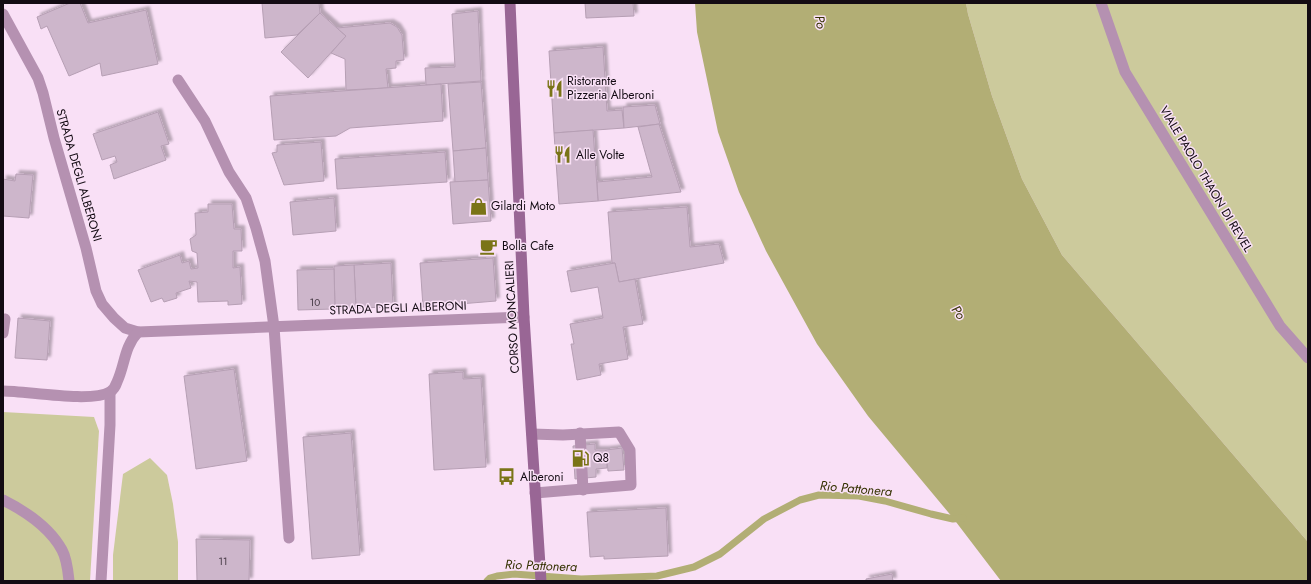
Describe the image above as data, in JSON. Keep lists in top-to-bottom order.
{
  "streets": {
    "main road": ["CORSO MONCALIERI"],
    "street": ["STRADA DEGLI ALBERONI", "VIALE PAOLO THAON DI REVEL"]
  },
  "crossings": [
    ["STRADA DEGLI ALBERONI", "CORSO MONCALIERI"]
  ],
  "water": ["Po", "Rio Pattonera"],
  "places": {
    "restaurant": ["Ristorante Pizzeria Alberoni", "Alle Volte"],
    "shop": ["Gilardi Moto"],
    "cafe": ["Bolla Cafe"],
    "fuel station": ["Q8"],
    "bus stop": ["Alberoni"]
  },
  "house_numbers": ["10", "11"]
}
